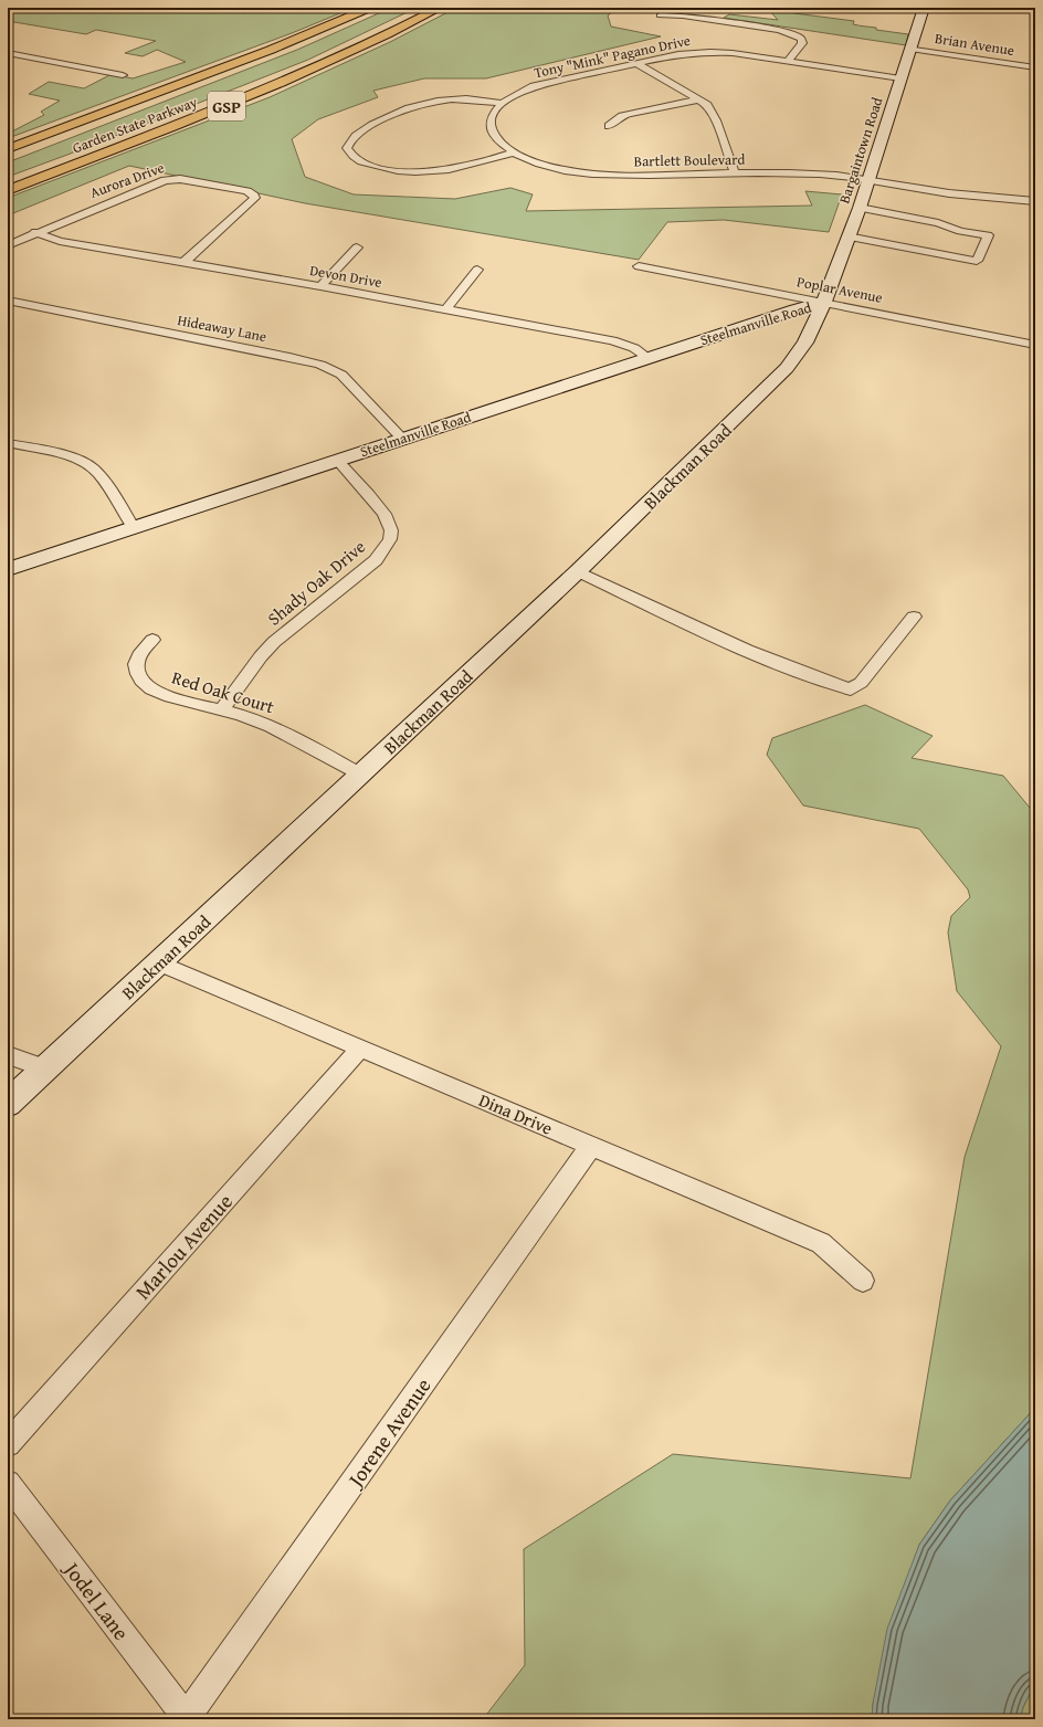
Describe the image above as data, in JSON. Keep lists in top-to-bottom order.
{
  "streets": {
    "highway": ["GSP", "Garden State Parkway"],
    "main road": ["Bargaintown Road", "Steelmanville Road", "Blackman Road"],
    "street": [
      "Brian Avenue",
      "Tony \"Mink\" Pagano Drive",
      "Bartlett Boulevard",
      "Aurora Drive",
      "Devon Drive",
      "Poplar Avenue",
      "Hideaway Lane",
      "Shady Oak Drive",
      "Red Oak Court",
      "Dina Drive",
      "Marlou Avenue",
      "Jorene Avenue",
      "Jodel Lane"
    ]
  },
  "crossings": [
    ["Brian Avenue", "Bargaintown Road"],
    ["Tony \"Mink\" Pagano Drive", "Bargaintown Road"],
    ["Bargaintown Road", "Bartlett Boulevard"],
    ["Bargaintown Road", "Poplar Avenue"],
    ["Bargaintown Road", "Steelmanville Road"],
    ["Bargaintown Road", "Blackman Road"],
    ["Aurora Drive", "Devon Drive"],
    ["Devon Drive", "Steelmanville Road"],
    ["Poplar Avenue", "Steelmanville Road"],
    ["Poplar Avenue", "Blackman Road"],
    ["Steelmanville Road", "Hideaway Lane"],
    ["Steelmanville Road", "Blackman Road"],
    ["Steelmanville Road", "Shady Oak Drive"],
    ["Blackman Road", "Red Oak Court"],
    ["Blackman Road", "Dina Drive"],
    ["Shady Oak Drive", "Red Oak Court"],
    ["Dina Drive", "Marlou Avenue"],
    ["Dina Drive", "Jorene Avenue"],
    ["Jorene Avenue", "Jodel Lane"]
  ]
}
